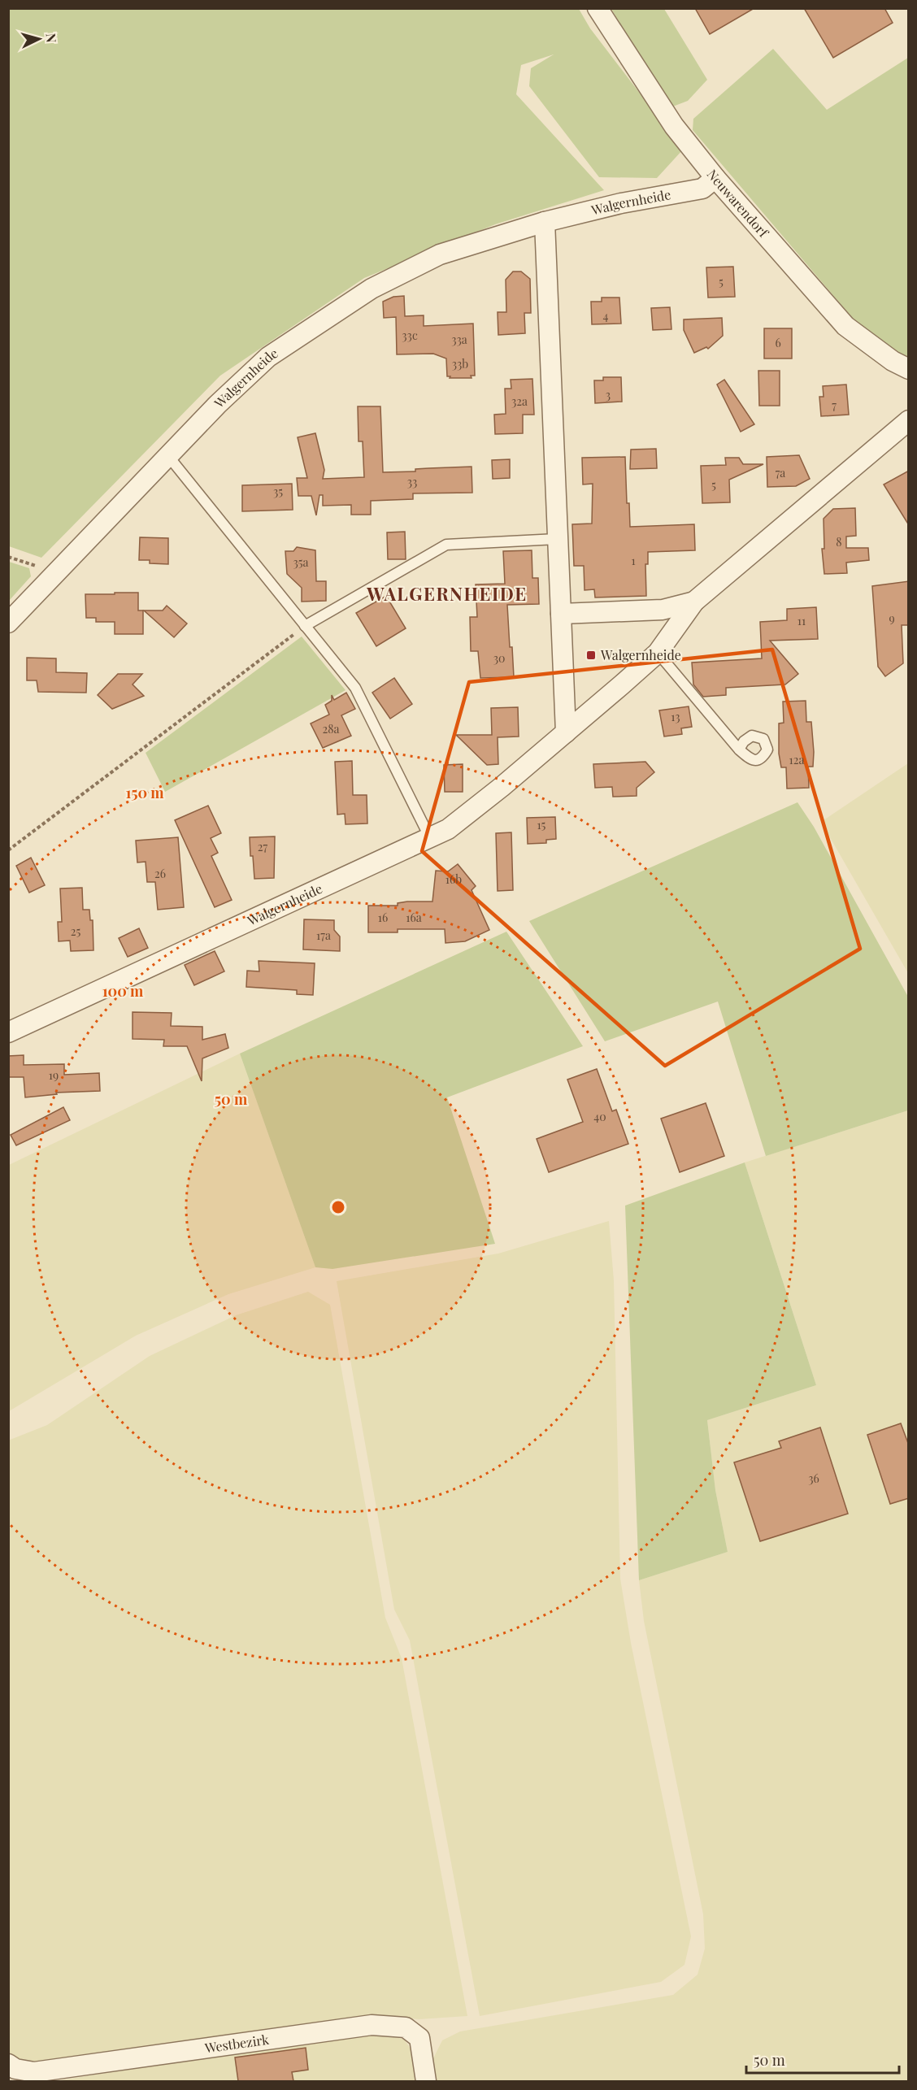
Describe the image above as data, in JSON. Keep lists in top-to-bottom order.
{
  "streets": {
    "street": ["Walgernheide", "Neuwarendorf", "Westbezirk"]
  },
  "crossings": [
    ["Walgernheide", "Neuwarendorf"]
  ],
  "districts": ["WALGERNHEIDE"],
  "places": {
    "transit": ["Walgernheide"]
  },
  "house_numbers": [
    "5",
    "4",
    "33c",
    "33a",
    "6",
    "33b",
    "3",
    "32a",
    "7",
    "7a",
    "33",
    "5",
    "35",
    "8",
    "1",
    "35a",
    "9",
    "11",
    "30",
    "13",
    "28a",
    "12a",
    "15",
    "27",
    "26",
    "16b",
    "16",
    "16a",
    "25",
    "17a",
    "19",
    "40",
    "36"
  ],
  "scale_bar": "50 m",
  "north": "right",
  "rings": ["150 m", "100 m", "50 m"]
}
